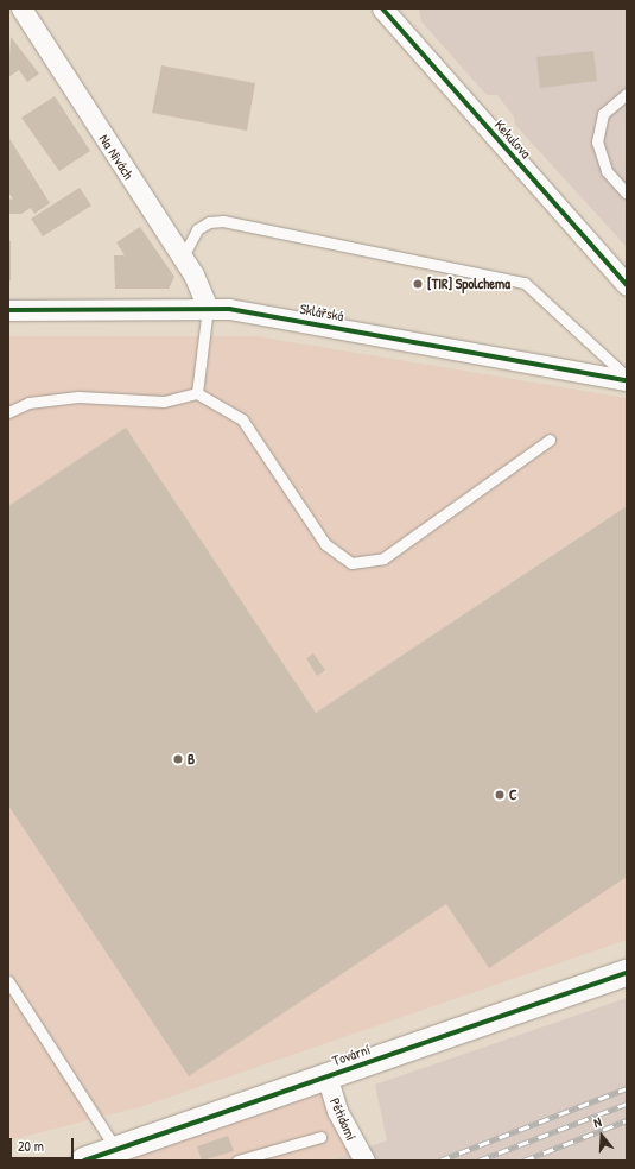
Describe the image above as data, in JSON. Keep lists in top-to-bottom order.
{
  "streets": {
    "street": [
      "Kekulova",
      "Na Nivách",
      "Sklářská",
      "Tovární",
      "Pětidomí"
    ]
  },
  "crossings": [
    ["Na Nivách", "Sklářská"],
    ["Tovární", "Pětidomí"]
  ],
  "places": ["[TIR] Spolchema", "B", "C"],
  "scale_bar": "20 m",
  "north": "top"
}
